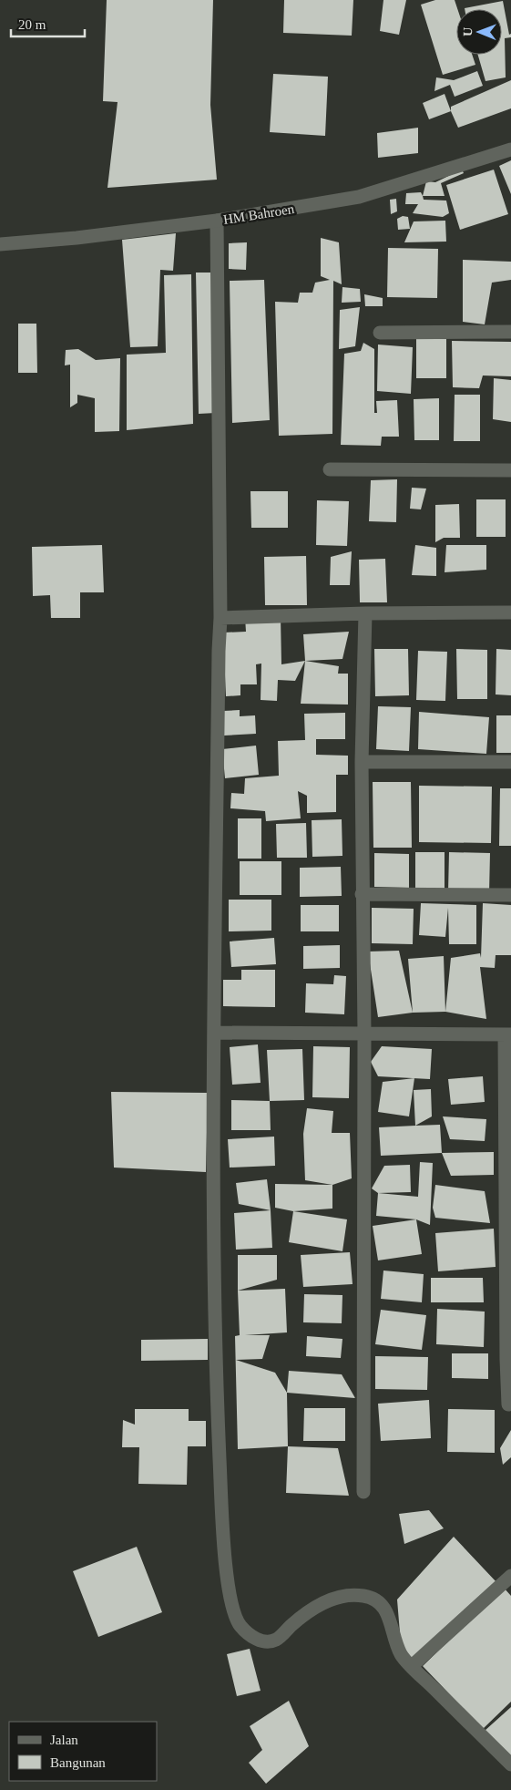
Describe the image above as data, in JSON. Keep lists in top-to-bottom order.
{
  "streets": {
    "street": ["HM Bahroen"]
  },
  "legend": ["Jalan", "Bangunan"],
  "scale_bar": "20 m",
  "north": "left"
}
